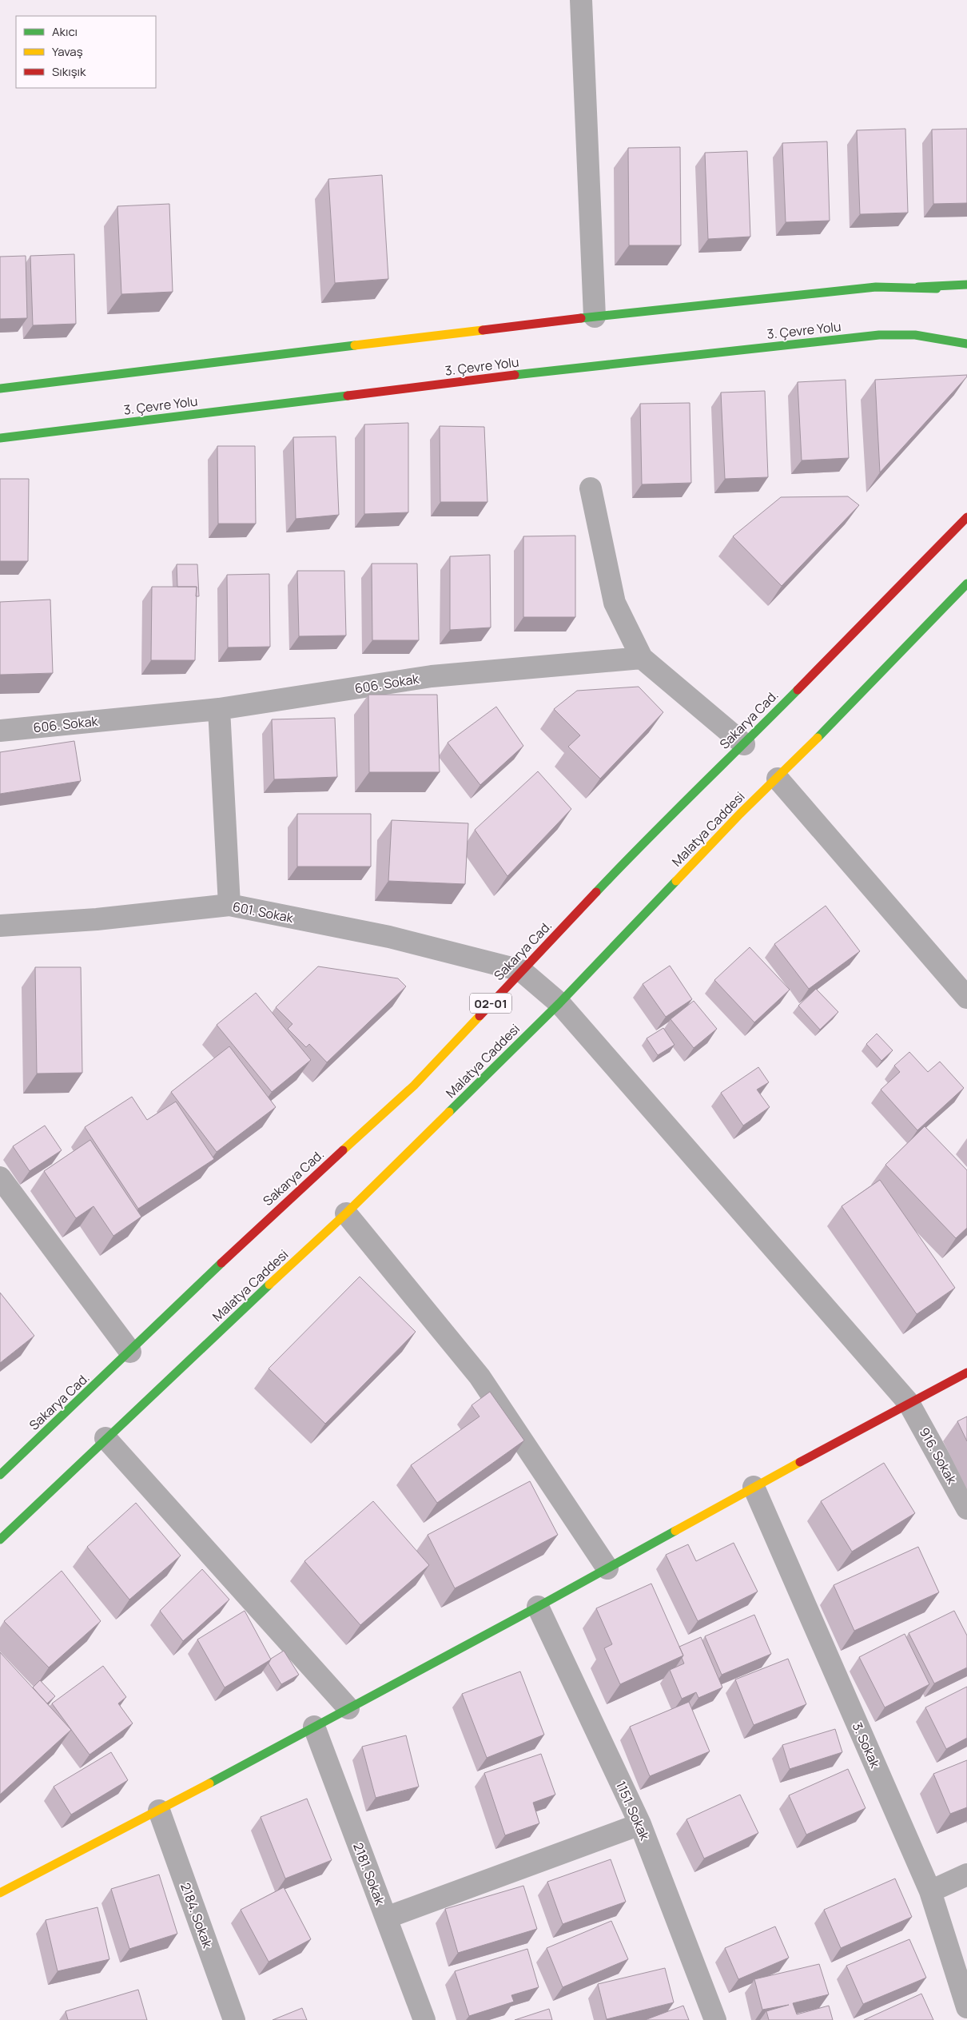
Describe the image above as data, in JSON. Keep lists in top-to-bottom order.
{
  "streets": {
    "main road": [
      "3. Çevre Yolu",
      "Sakarya Cad.",
      "Malatya Caddesi",
      "02-01"
    ],
    "street": [
      "606. Sokak",
      "601. Sokak",
      "916. Sokak",
      "3. Sokak",
      "1151. Sokak",
      "2181. Sokak",
      "2184. Sokak"
    ]
  },
  "crossings": [
    ["Sakarya Cad.", "601. Sokak"],
    ["Sakarya Cad.", "916. Sokak"],
    ["Malatya Caddesi", "916. Sokak"],
    ["601. Sokak", "916. Sokak"]
  ],
  "legend": ["Akıcı", "Yavaş", "Sıkışık"]
}
